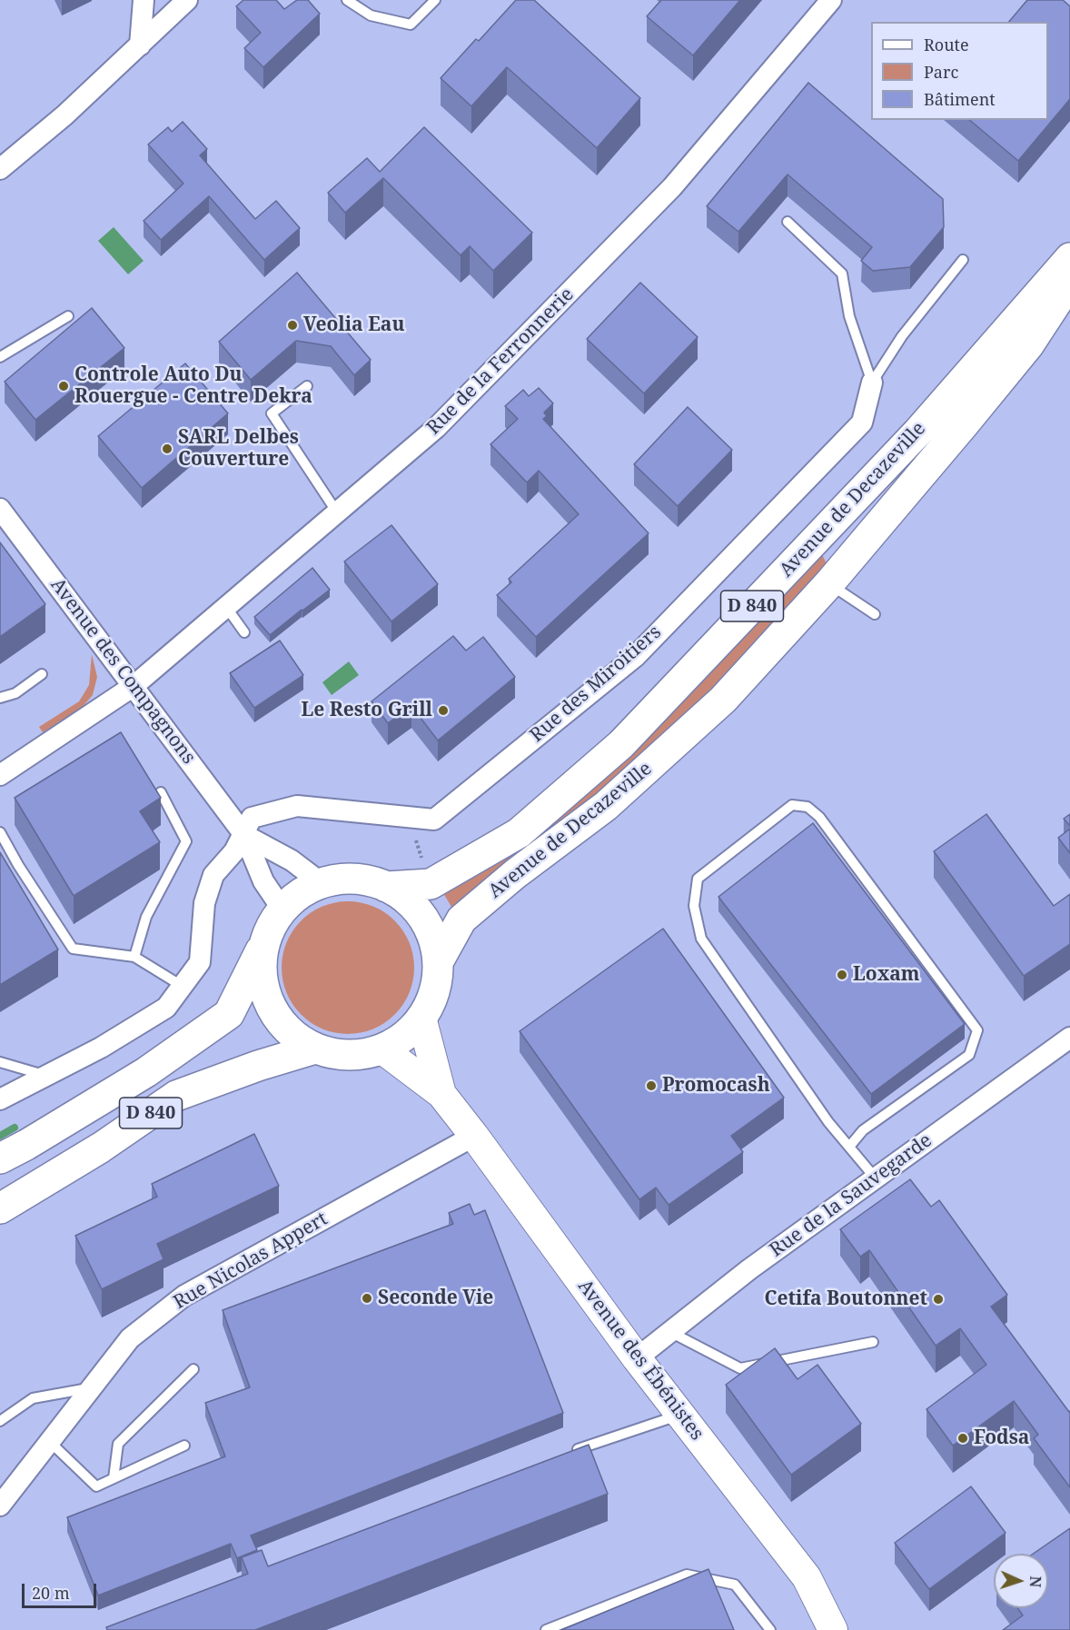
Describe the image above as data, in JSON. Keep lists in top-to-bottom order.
{
  "streets": {
    "main road": ["Avenue de Decazeville", "D 840"],
    "street": [
      "Rue de la Ferronnerie",
      "Avenue des Compagnons",
      "Rue des Miroitiers",
      "Rue de la Sauvegarde",
      "Rue Nicolas Appert",
      "Avenue des Ébénistes"
    ]
  },
  "crossings": [
    ["Rue de la Ferronnerie", "Avenue des Compagnons"],
    ["Avenue de Decazeville", "D 840"],
    ["Avenue de Decazeville", "Avenue des Compagnons"],
    ["Avenue de Decazeville", "Avenue des Ébénistes"],
    ["D 840", "Avenue des Compagnons"],
    ["D 840", "Avenue des Ébénistes"],
    ["Avenue des Compagnons", "Rue des Miroitiers"],
    ["Avenue des Compagnons", "Avenue des Ébénistes"],
    ["Rue de la Sauvegarde", "Avenue des Ébénistes"],
    ["Rue Nicolas Appert", "Avenue des Ébénistes"]
  ],
  "places": [
    "Veolia Eau",
    "Controle Auto Du Rouergue - Centre Dekra",
    "SARL Delbes Couverture",
    "Le Resto Grill",
    "Loxam",
    "Promocash",
    "Seconde Vie",
    "Cetifa Boutonnet",
    "Fodsa"
  ],
  "legend": ["Route", "Parc", "Bâtiment"],
  "scale_bar": "20 m",
  "north": "right"
}
